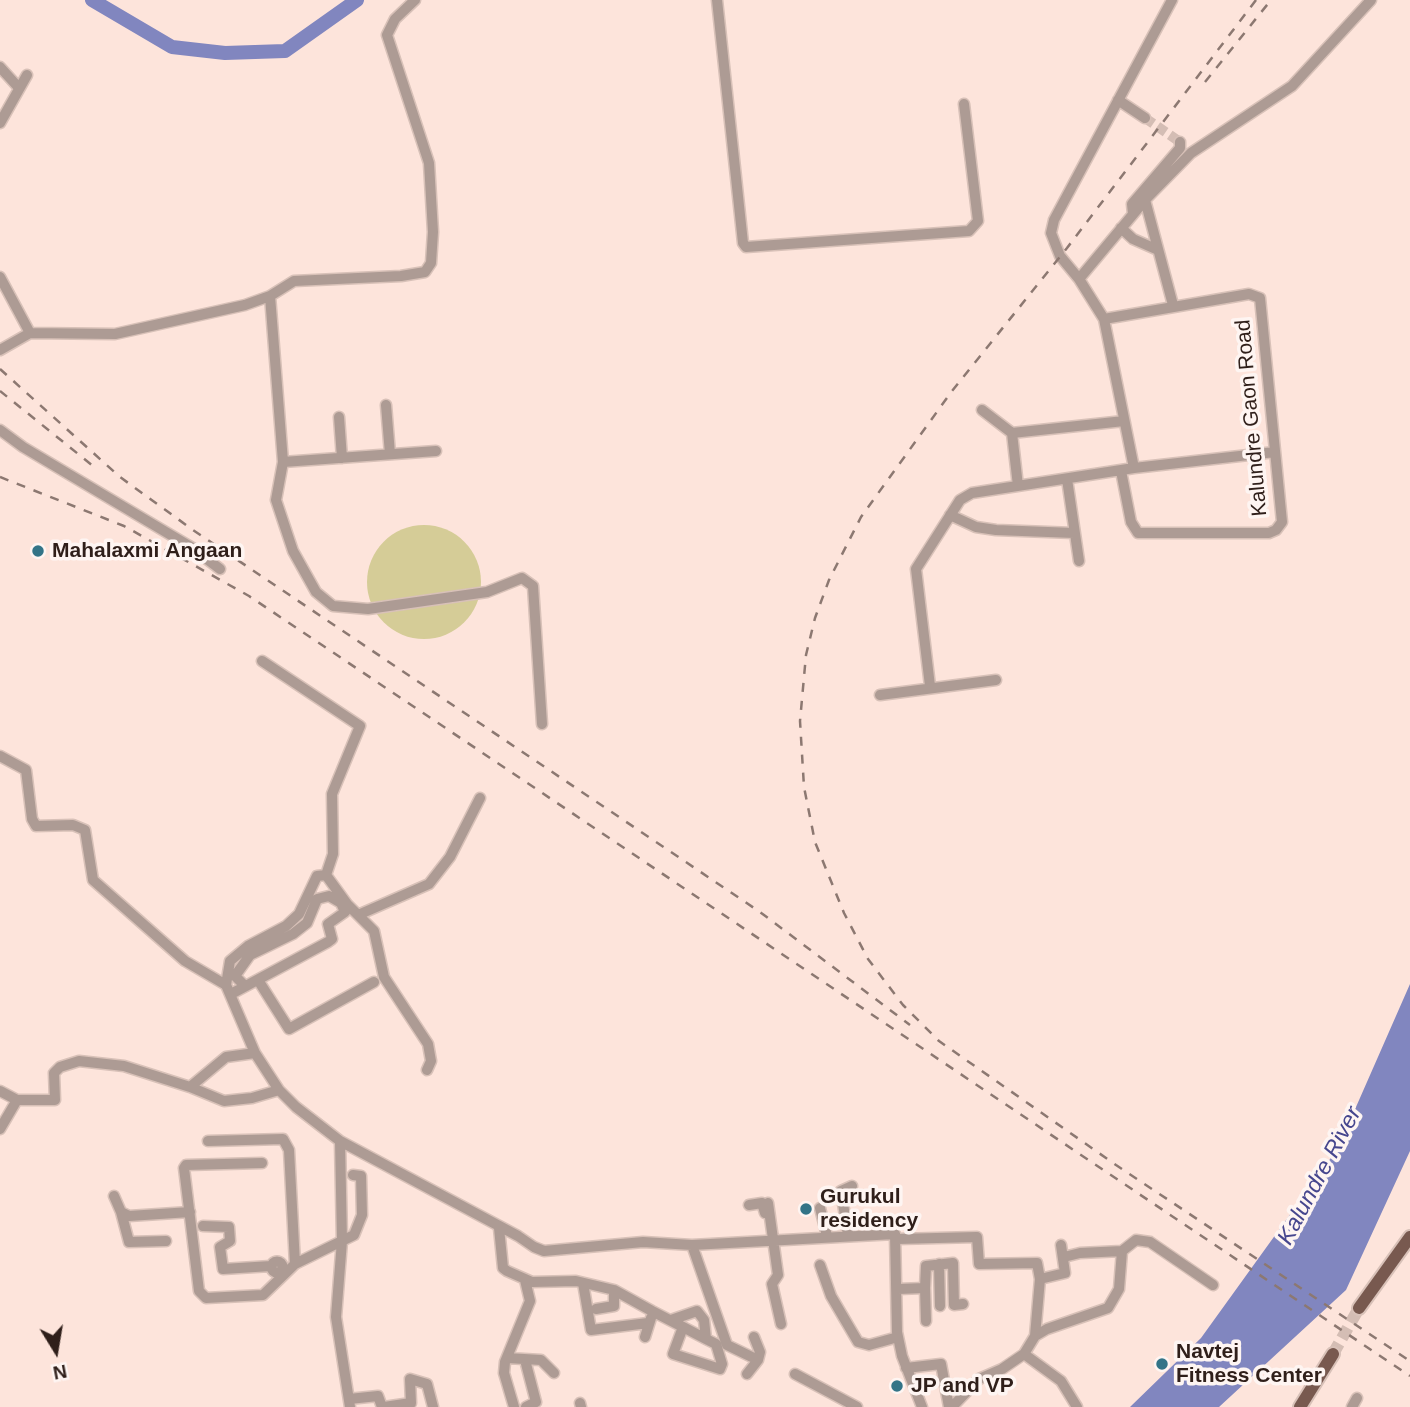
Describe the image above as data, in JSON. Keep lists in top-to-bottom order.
{
  "streets": {
    "street": ["Kalundre Gaon Road"]
  },
  "water": ["Kalundre River"],
  "places": [
    "Mahalaxmi Angaan",
    "Gurukul residency",
    "Navtej Fitness Center",
    "JP and VP"
  ],
  "north": "bottom"
}
